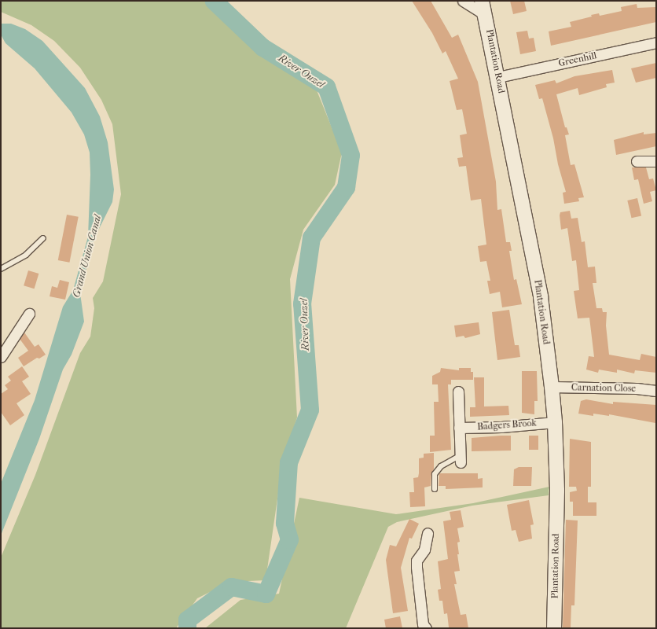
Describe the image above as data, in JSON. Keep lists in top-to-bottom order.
{
  "streets": {
    "street": [
      "Greenhill",
      "Plantation Road",
      "Carnation Close",
      "Badgers Brook"
    ]
  },
  "crossings": [
    ["Greenhill", "Plantation Road"],
    ["Plantation Road", "Carnation Close"],
    ["Plantation Road", "Badgers Brook"]
  ],
  "water": ["River Ouzel", "Grand Union Canal"]
}
